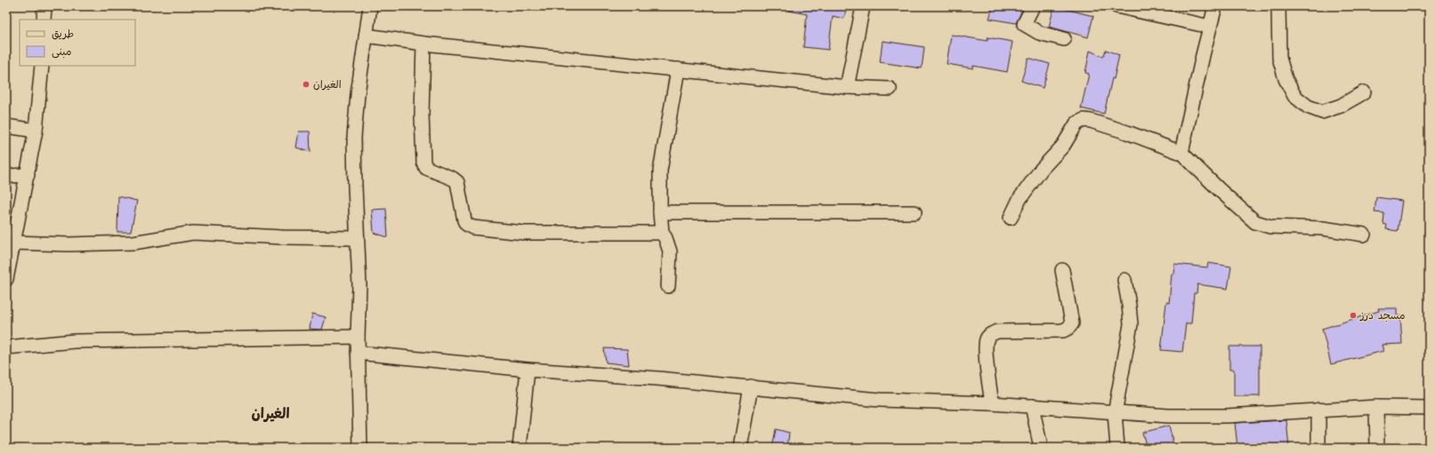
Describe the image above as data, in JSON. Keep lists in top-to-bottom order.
{
  "districts": ["الغيران"],
  "places": ["الغيران", "مسجد درز"],
  "legend": ["طريق", "مبنى"]
}
